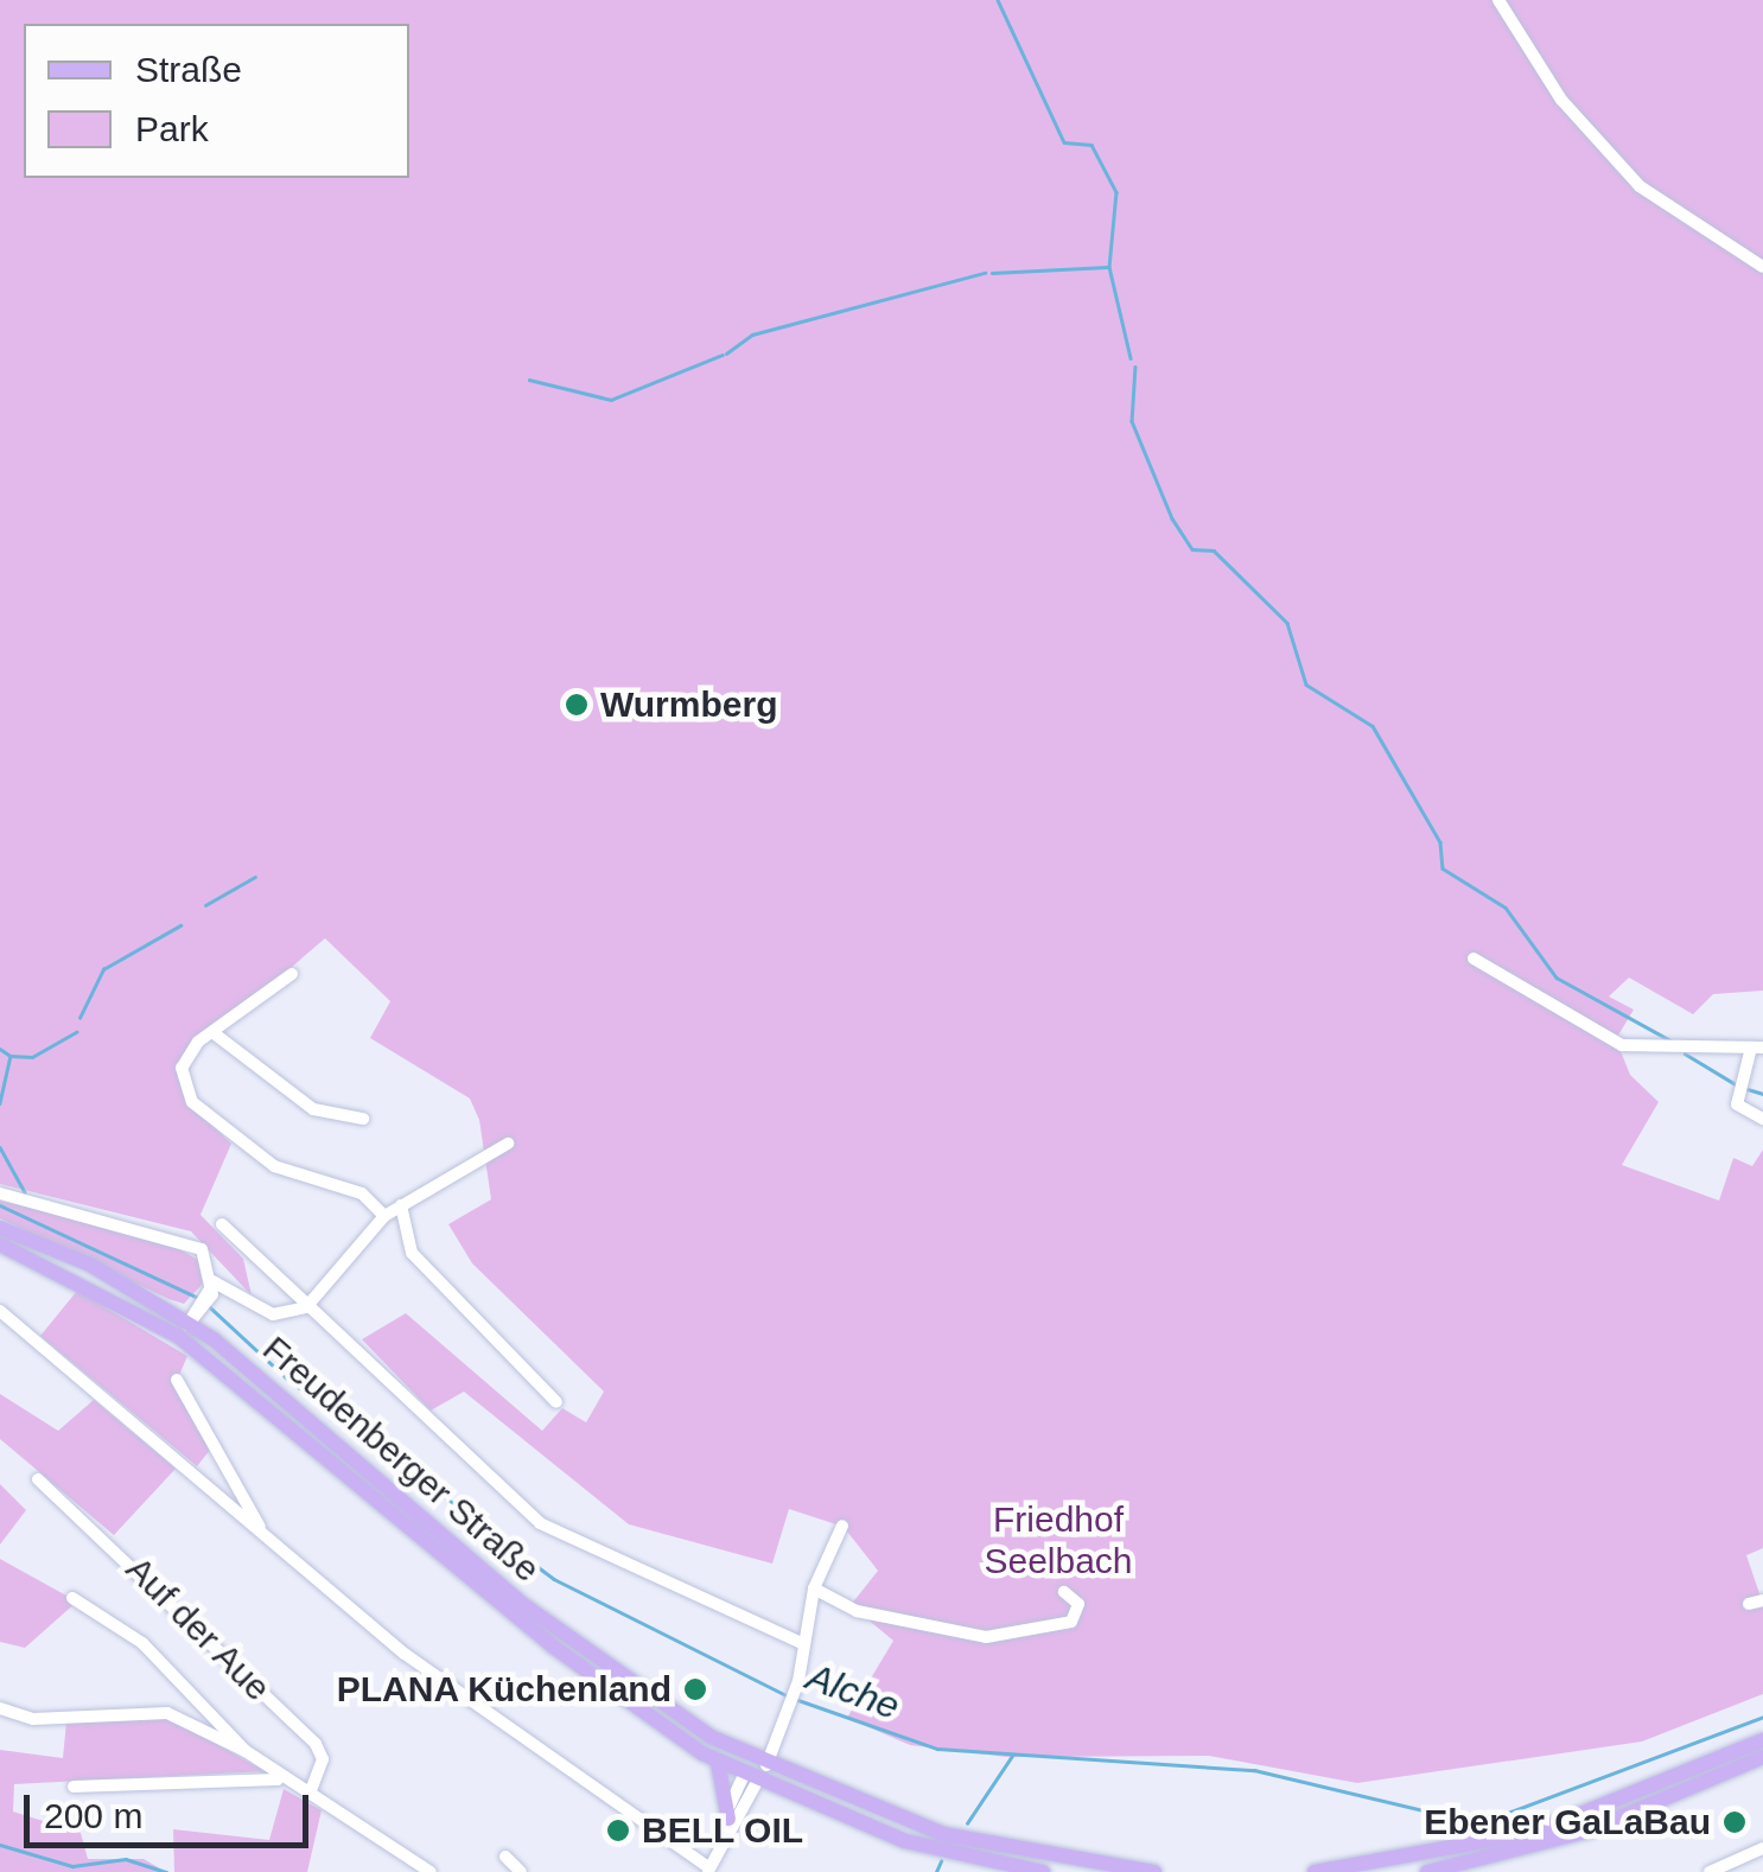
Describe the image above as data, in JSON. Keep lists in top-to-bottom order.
{
  "streets": {
    "main road": ["Freudenberger Straße"],
    "street": ["Auf der Aue"]
  },
  "water": ["Alche"],
  "parks": ["Friedhof Seelbach"],
  "places": [
    "Wurmberg",
    "PLANA Küchenland",
    "Ebener GaLaBau",
    "BELL OIL"
  ],
  "legend": ["Straße", "Park"],
  "scale_bar": "200 m"
}
